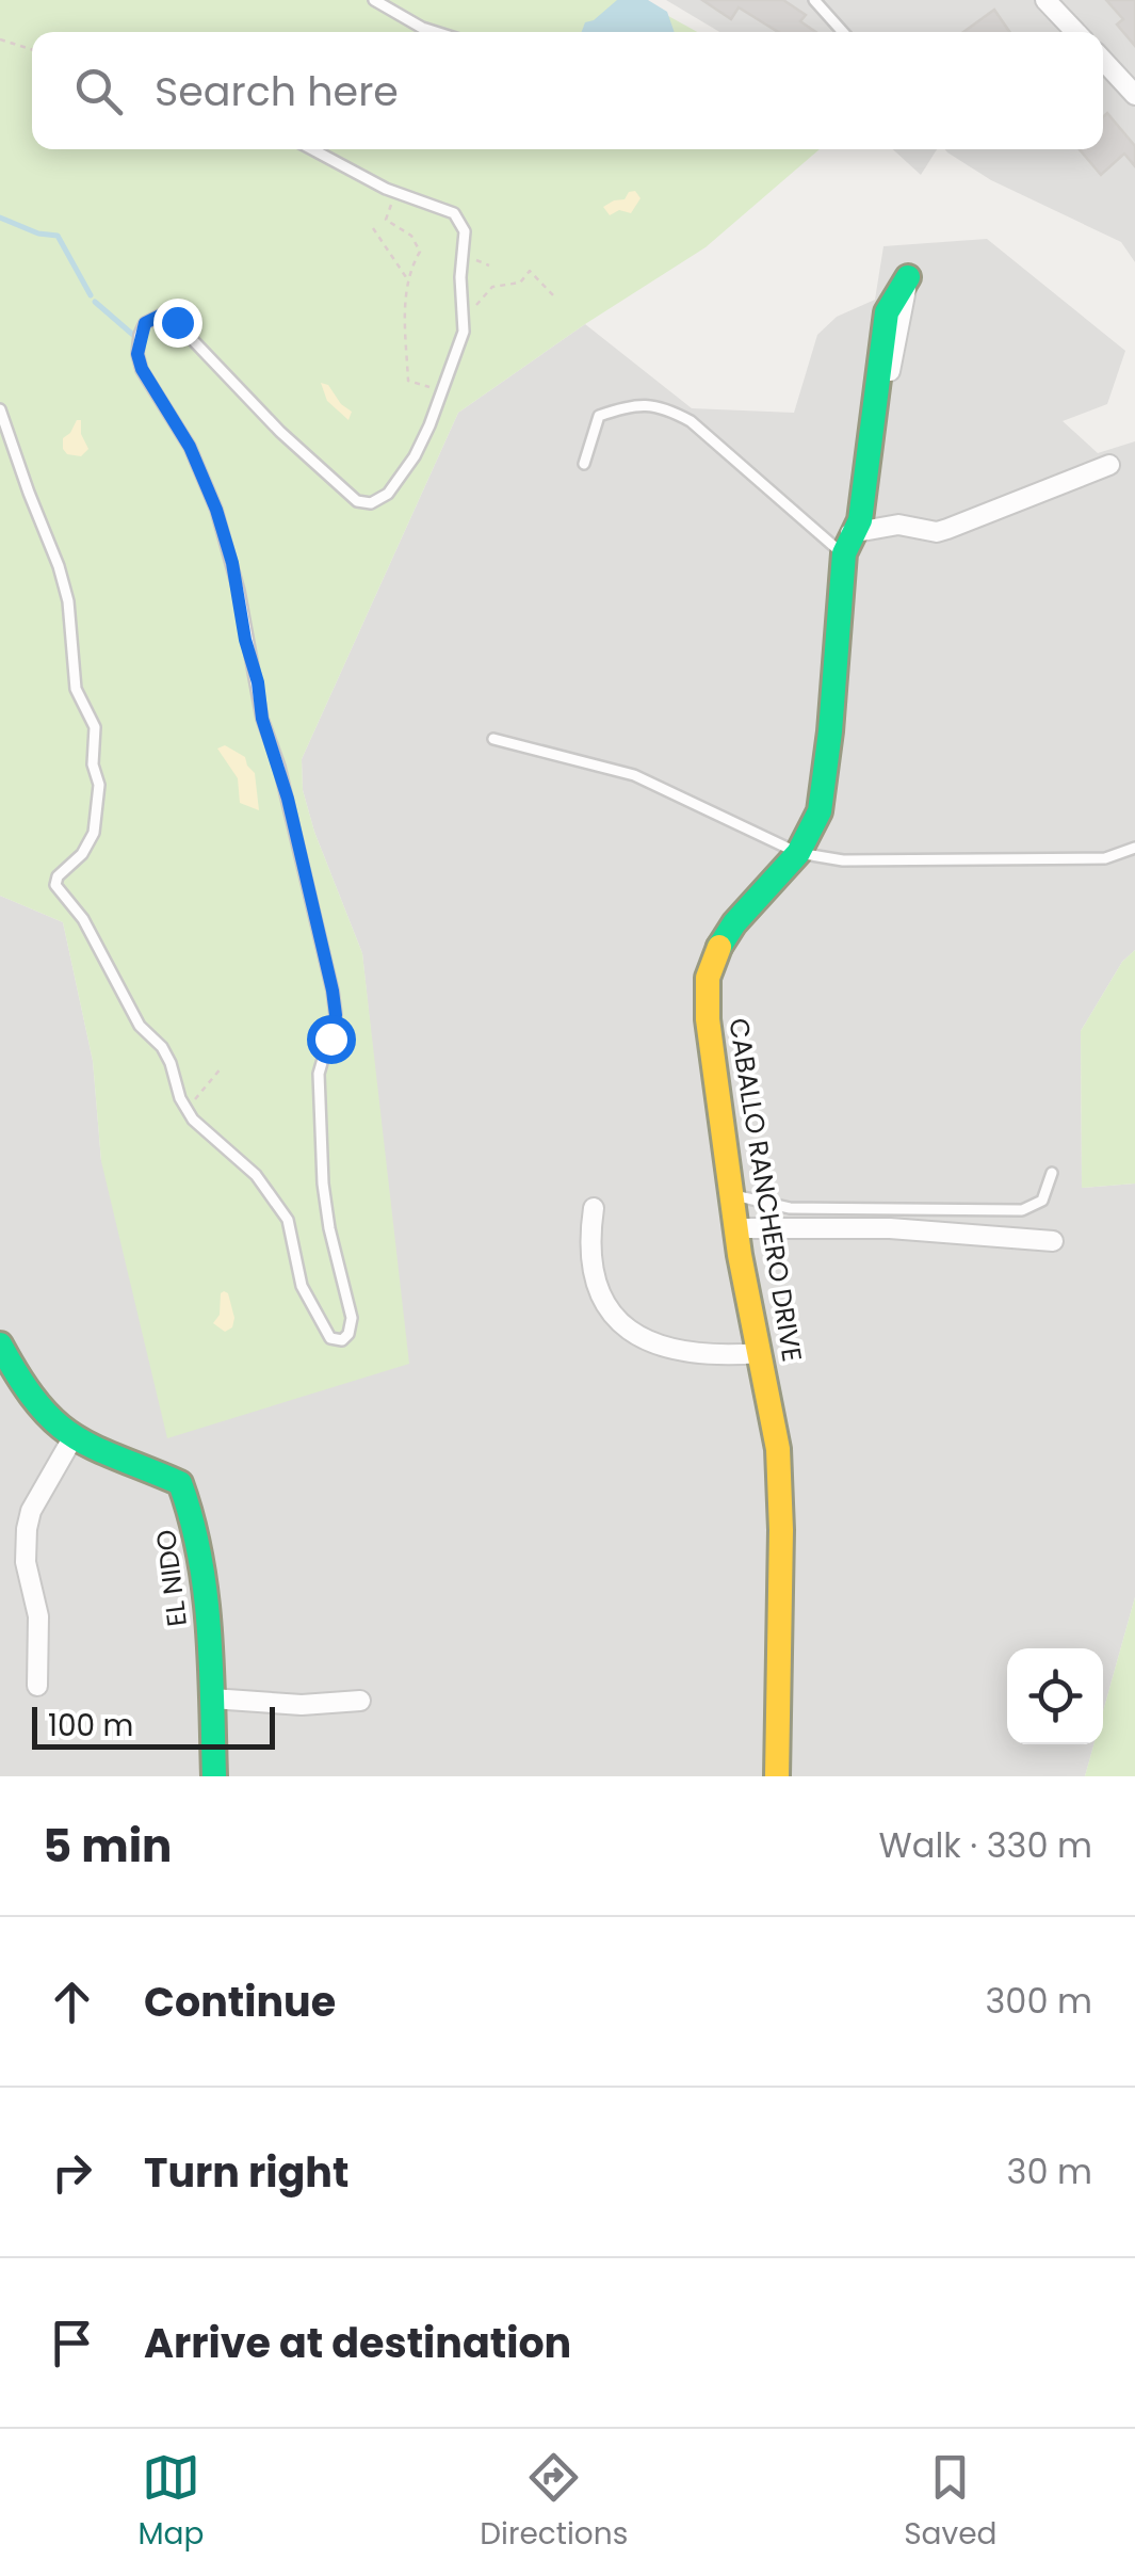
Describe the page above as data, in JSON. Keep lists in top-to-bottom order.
{
  "streets": {
    "street": ["CABALLO RANCHERO DRIVE", "EL NIDO"]
  },
  "scale_bar": "100 m",
  "page": {
    "search": "Search here",
    "scale": "100 m",
    "heading": ["5 min", "Walk · 330 m"],
    "list": [
      ["Continue", "300 m"],
      ["Turn right", "30 m"],
      "Arrive at destination"
    ],
    "nav": ["Map", "Directions", "Saved"]
  }
}
